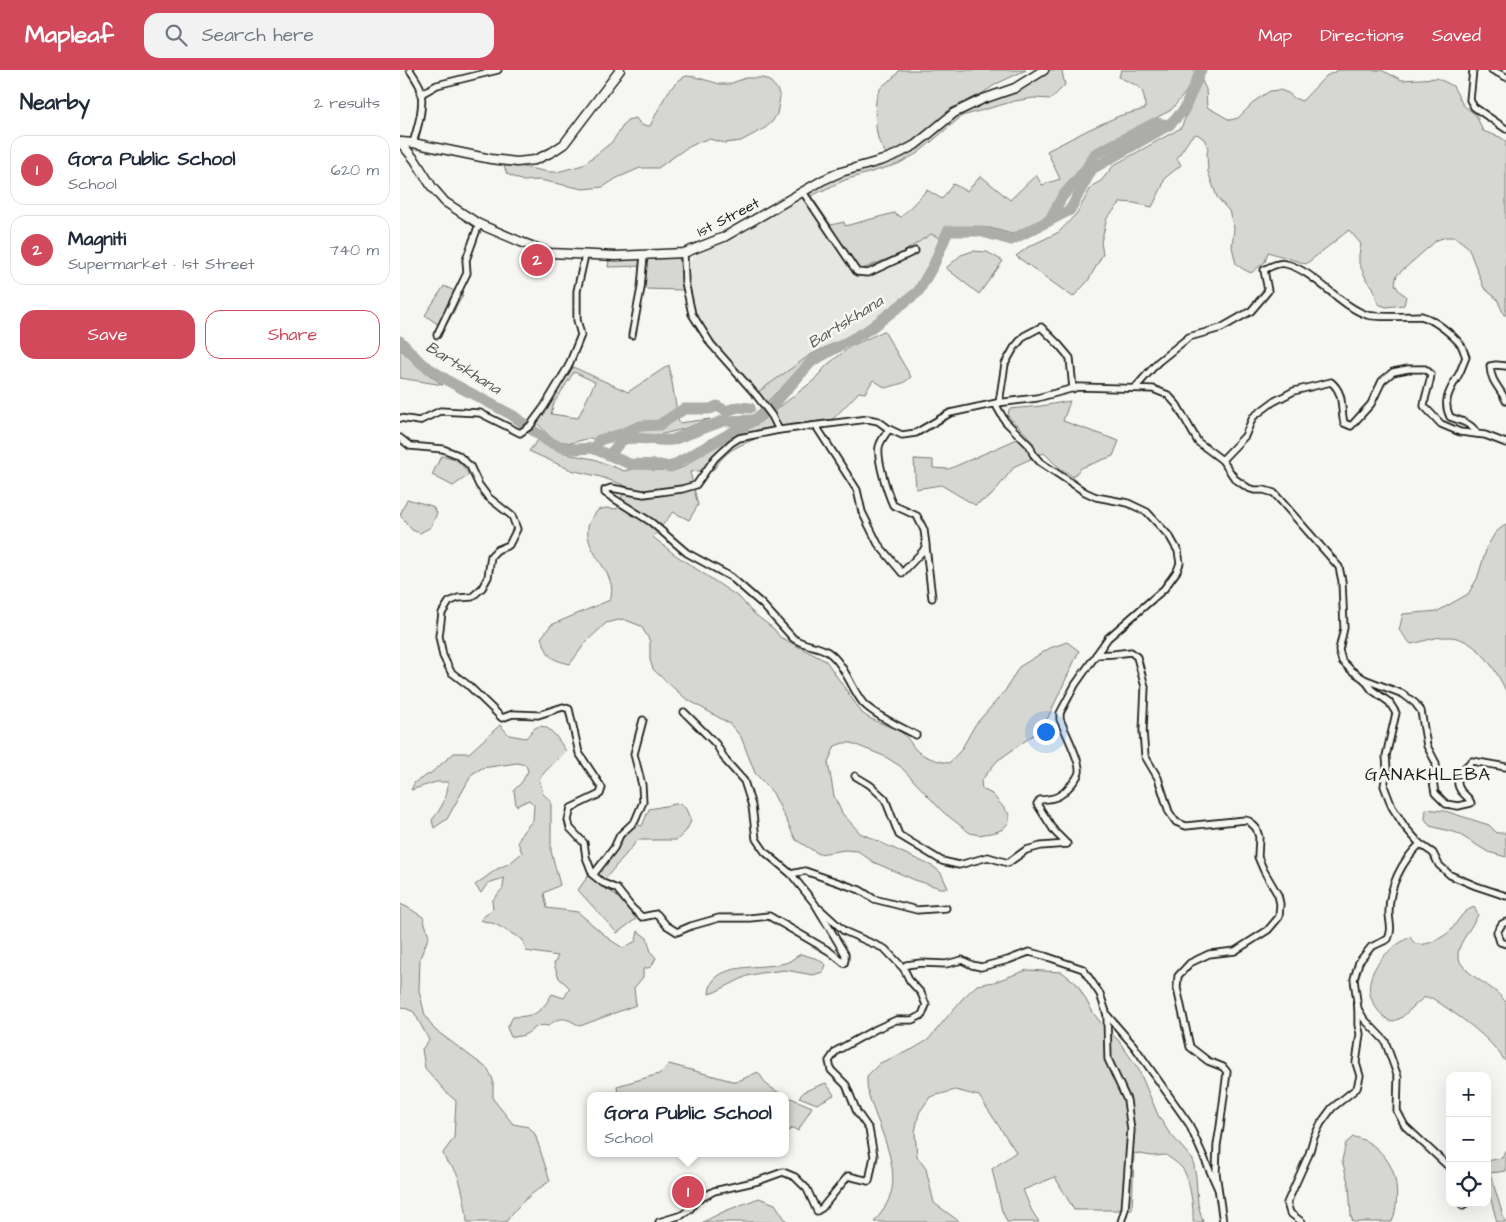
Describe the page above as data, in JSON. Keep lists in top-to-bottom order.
{
  "streets": {
    "street": ["1st Street"]
  },
  "districts": ["GANAKHLEBA"],
  "water": ["Bartskhana"],
  "page": {
    "header": "Mapleaf",
    "search": "Search here",
    "nav": ["Map", "Directions", "Saved"],
    "heading": ["Nearby", "2 results"],
    "list": [
      {
        "mark": "1",
        "name": "Gora Public School",
        "note": "School",
        "value": "620 m"
      },
      {
        "mark": "2",
        "name": "Magniti",
        "note": "Supermarket · 1st Street",
        "value": "740 m"
      }
    ],
    "pins": ["2", "1"],
    "buttons": ["Save", "Share"],
    "map_buttons": ["+", "−"],
    "popup": ["Gora Public School", "School"]
  }
}
